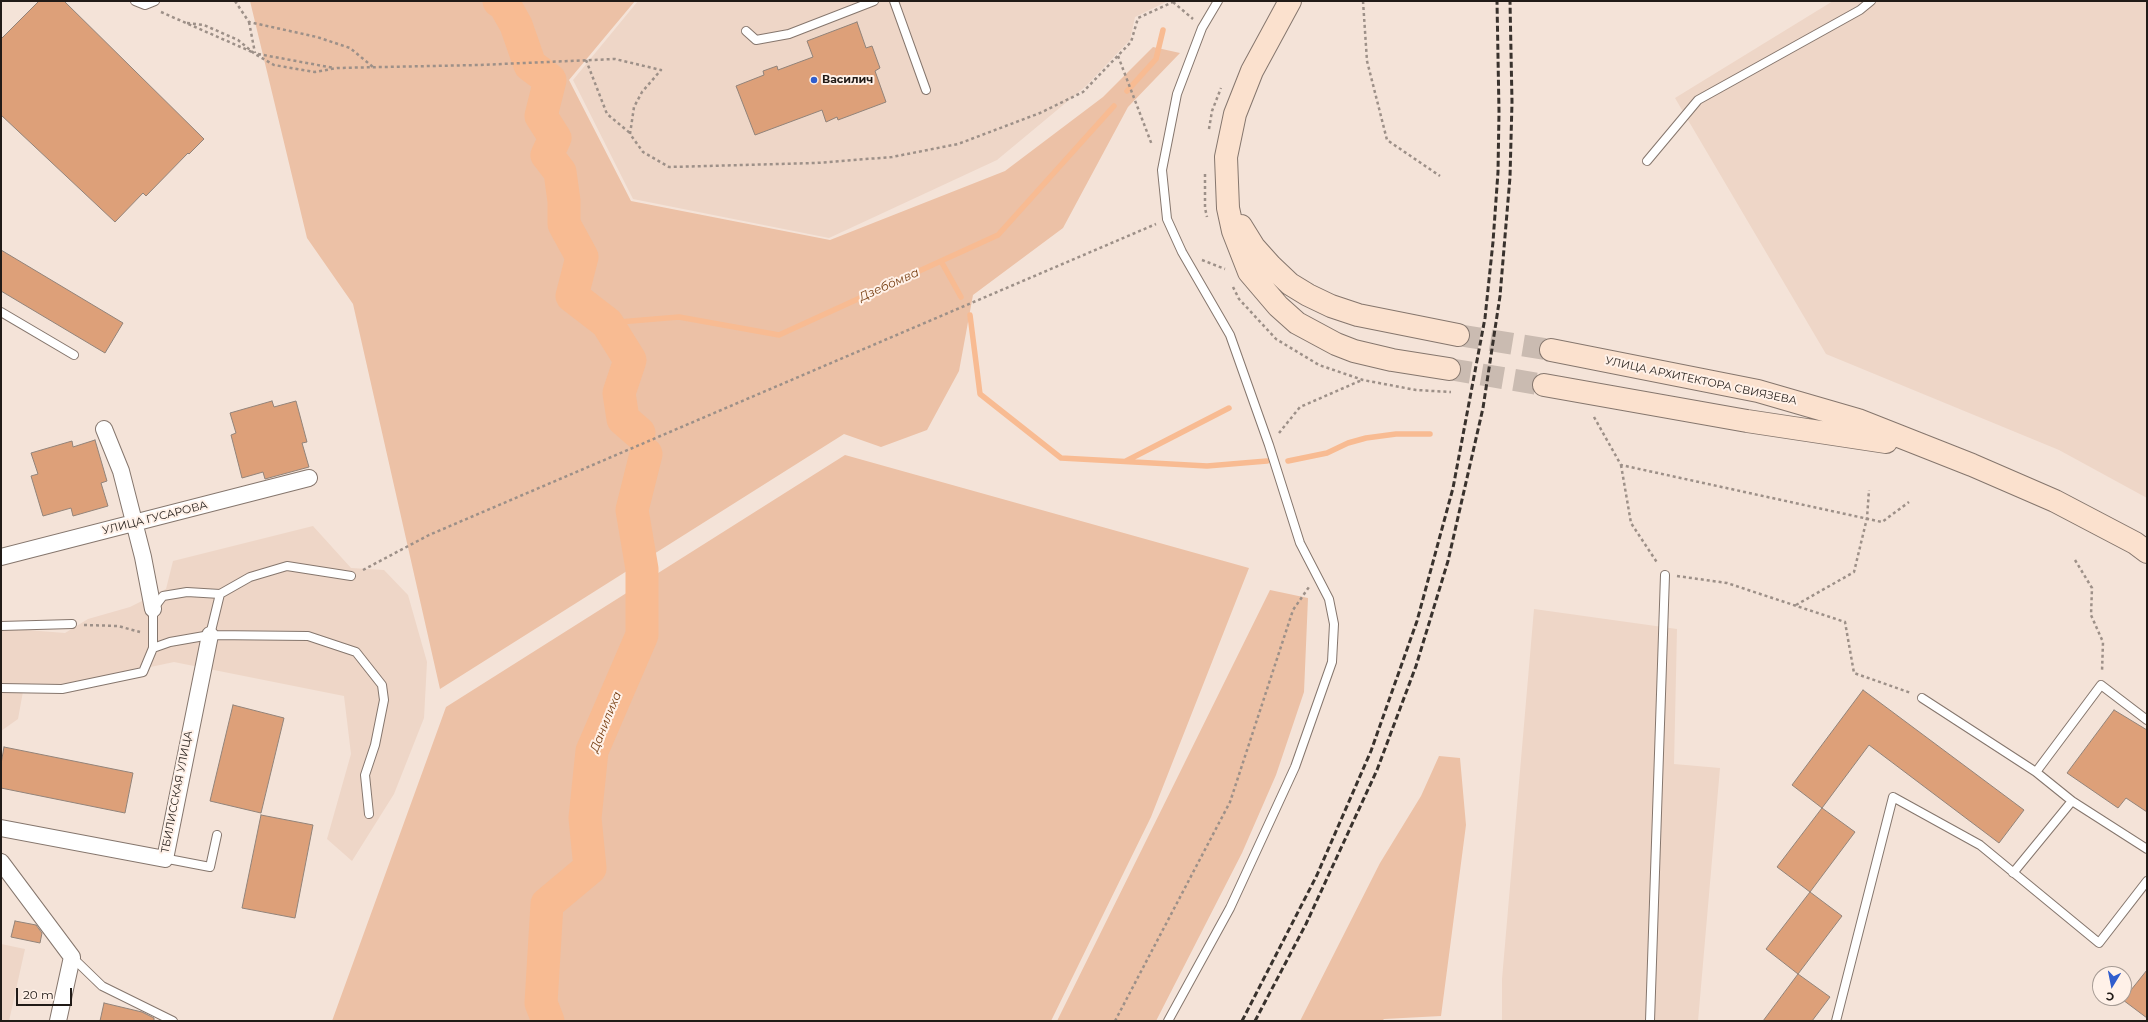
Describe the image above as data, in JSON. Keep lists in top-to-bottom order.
{
  "streets": {
    "main road": ["УЛИЦА АРХИТЕКТОРА СВИЯЗЕВА"],
    "street": ["УЛИЦА ГУСАРОВА", "ТБИЛИССКАЯ УЛИЦА"]
  },
  "water": ["Дзебӧмва", "Данилиха"],
  "places": ["Василич"],
  "scale_bar": "20 m",
  "north": "bottom"
}
